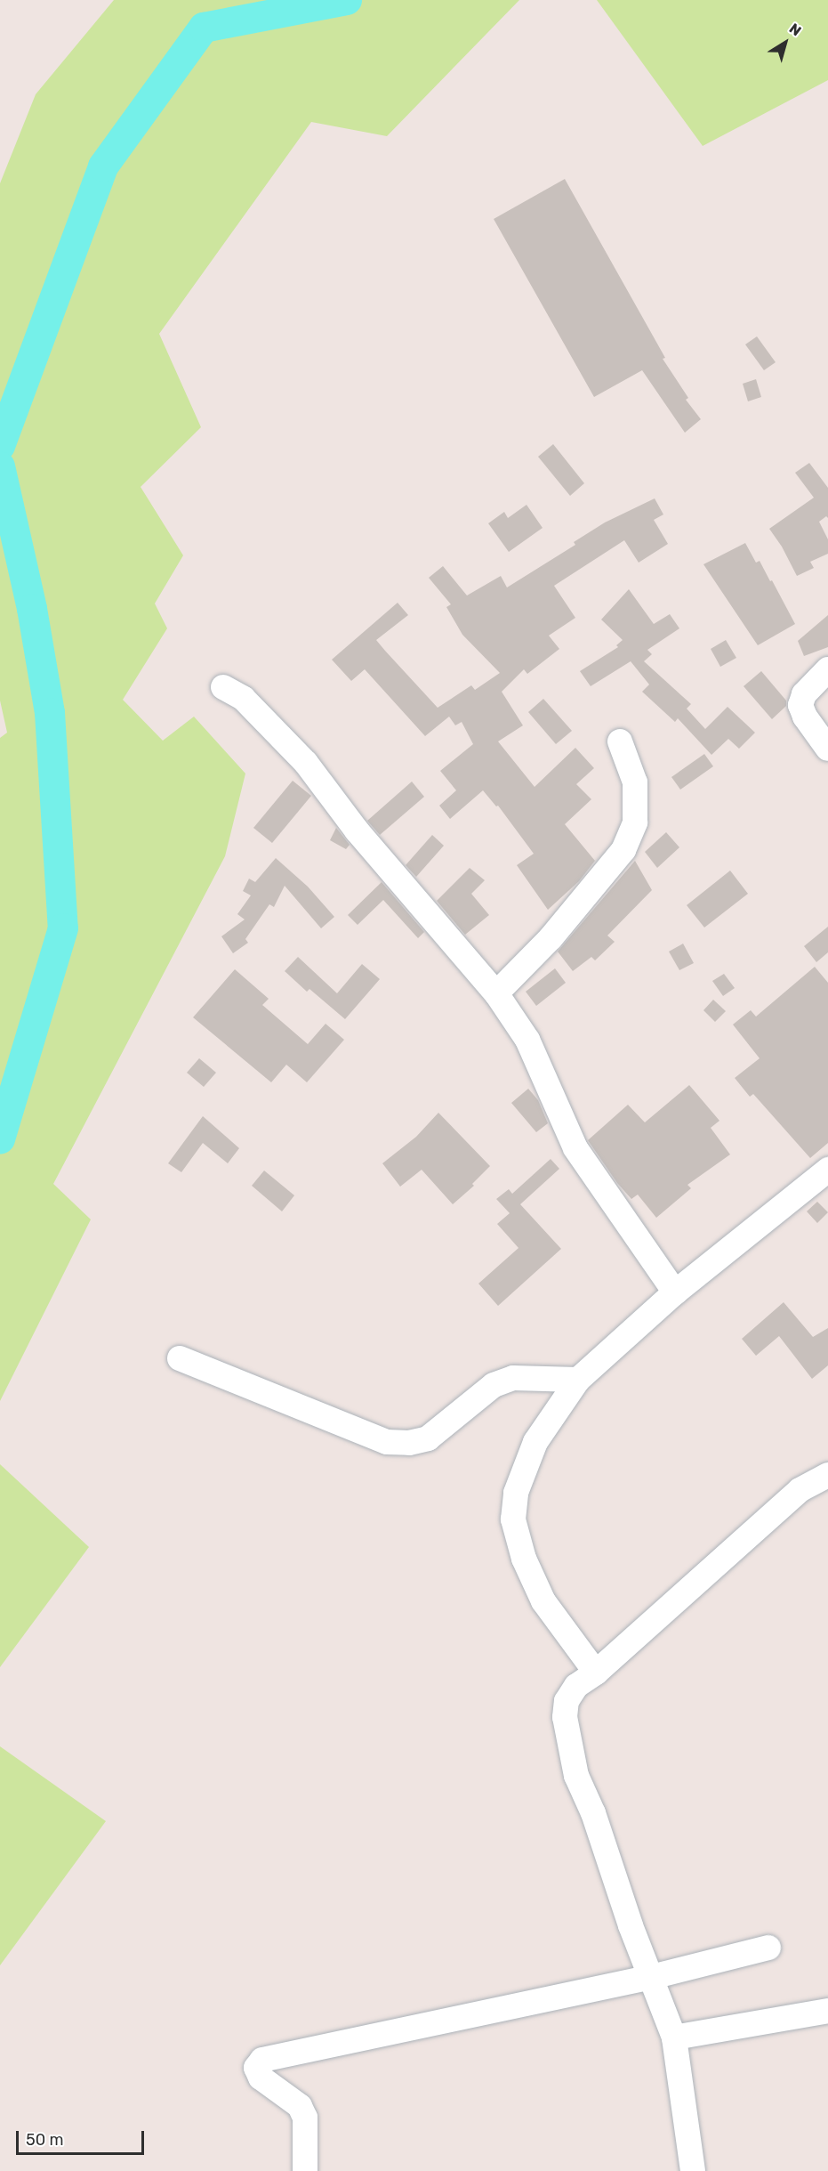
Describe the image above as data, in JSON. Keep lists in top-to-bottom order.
{
  "scale_bar": "50 m",
  "north": "top right"
}
